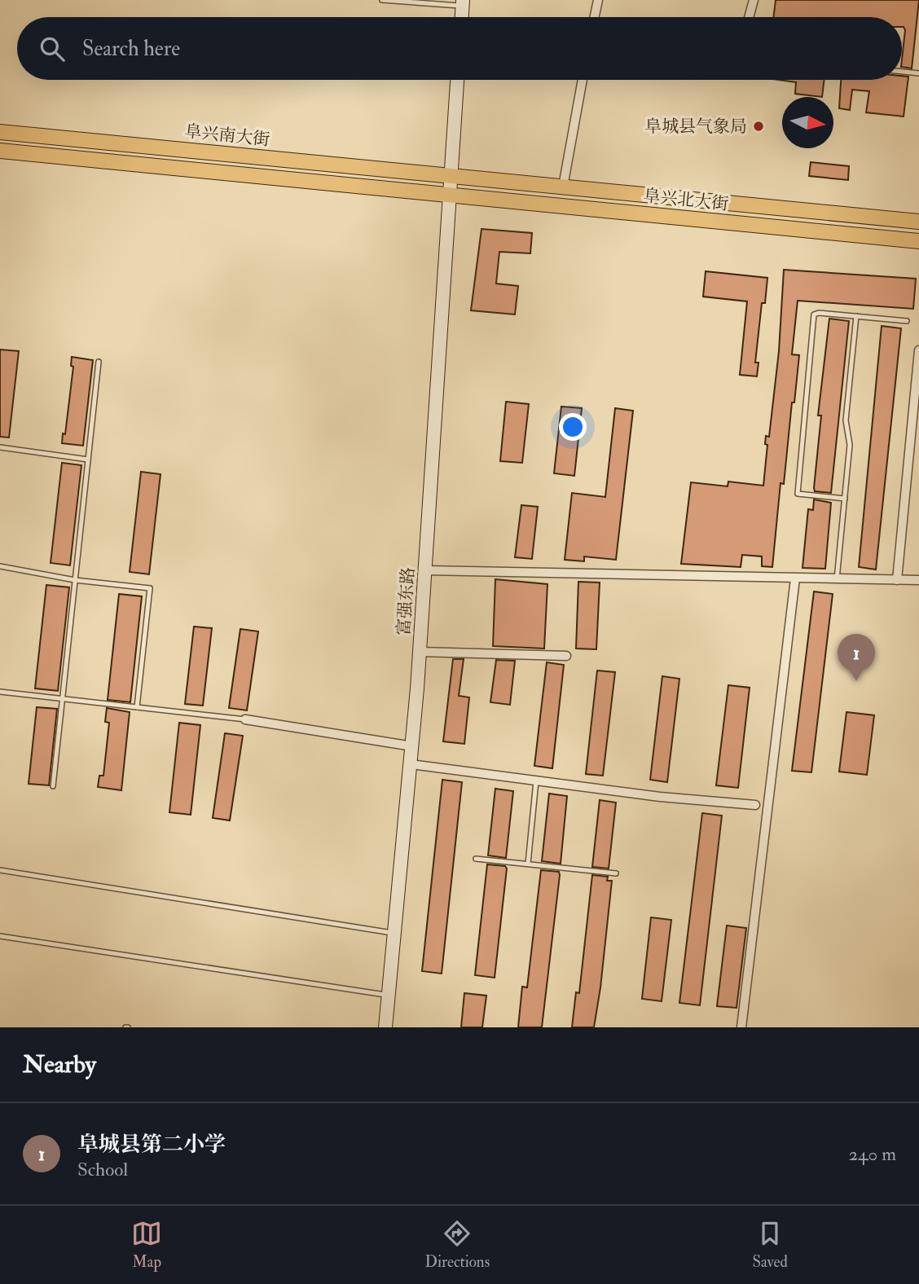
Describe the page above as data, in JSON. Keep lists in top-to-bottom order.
{
  "streets": {
    "main road": ["阜兴南大街", "阜兴北大街"],
    "street": ["富强东路"]
  },
  "crossings": [
    ["阜兴南大街", "阜兴北大街"],
    ["阜兴南大街", "富强东路"],
    ["阜兴北大街", "富强东路"]
  ],
  "places": ["阜城县气象局"],
  "north": "right",
  "page": {
    "search": "Search here",
    "pins": "1",
    "heading": "Nearby",
    "list": [
      {
        "mark": "1",
        "name": "阜城县第二小学",
        "note": "School",
        "value": "240 m"
      }
    ],
    "nav": ["Map", "Directions", "Saved"]
  }
}
